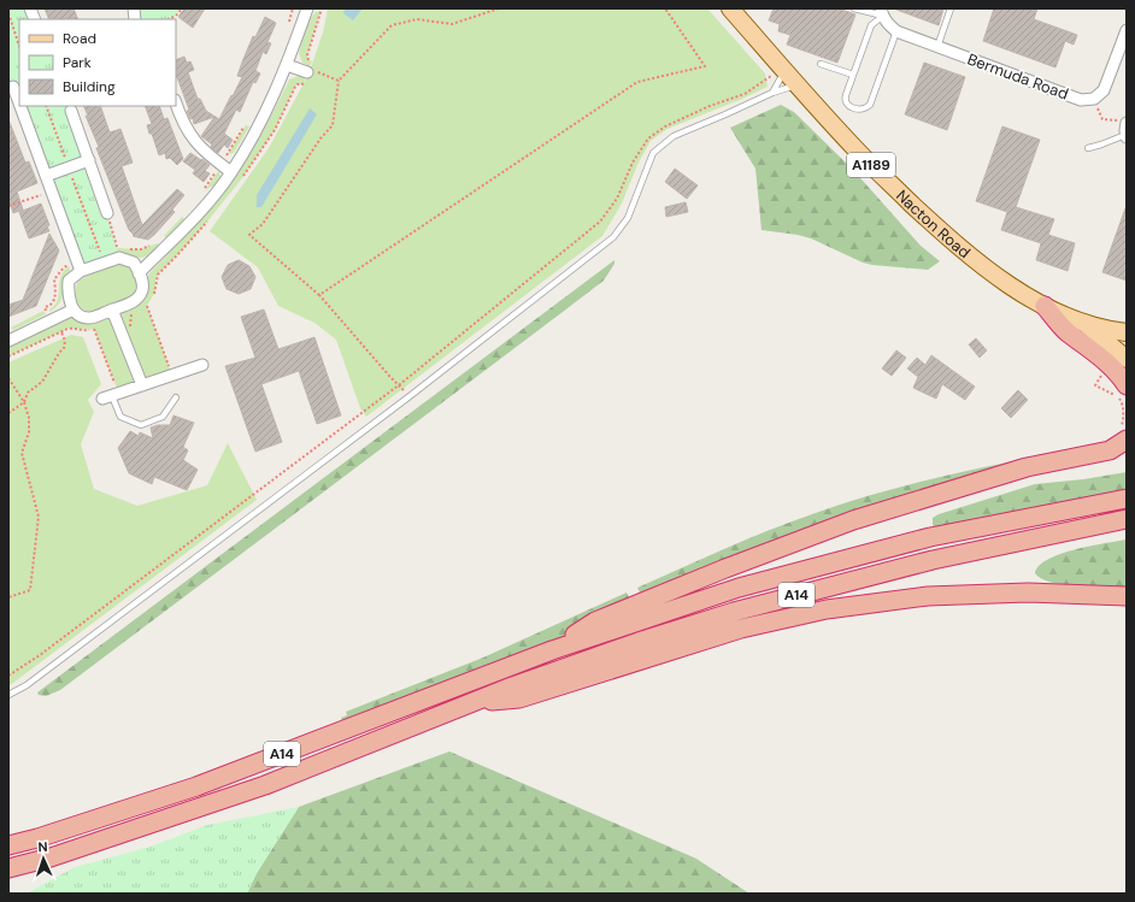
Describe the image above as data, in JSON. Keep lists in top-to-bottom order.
{
  "streets": {
    "highway": ["A14"],
    "main road": ["A1189", "Nacton Road"],
    "street": ["Bermuda Road"]
  },
  "legend": ["Road", "Park", "Building"],
  "north": "top"
}
